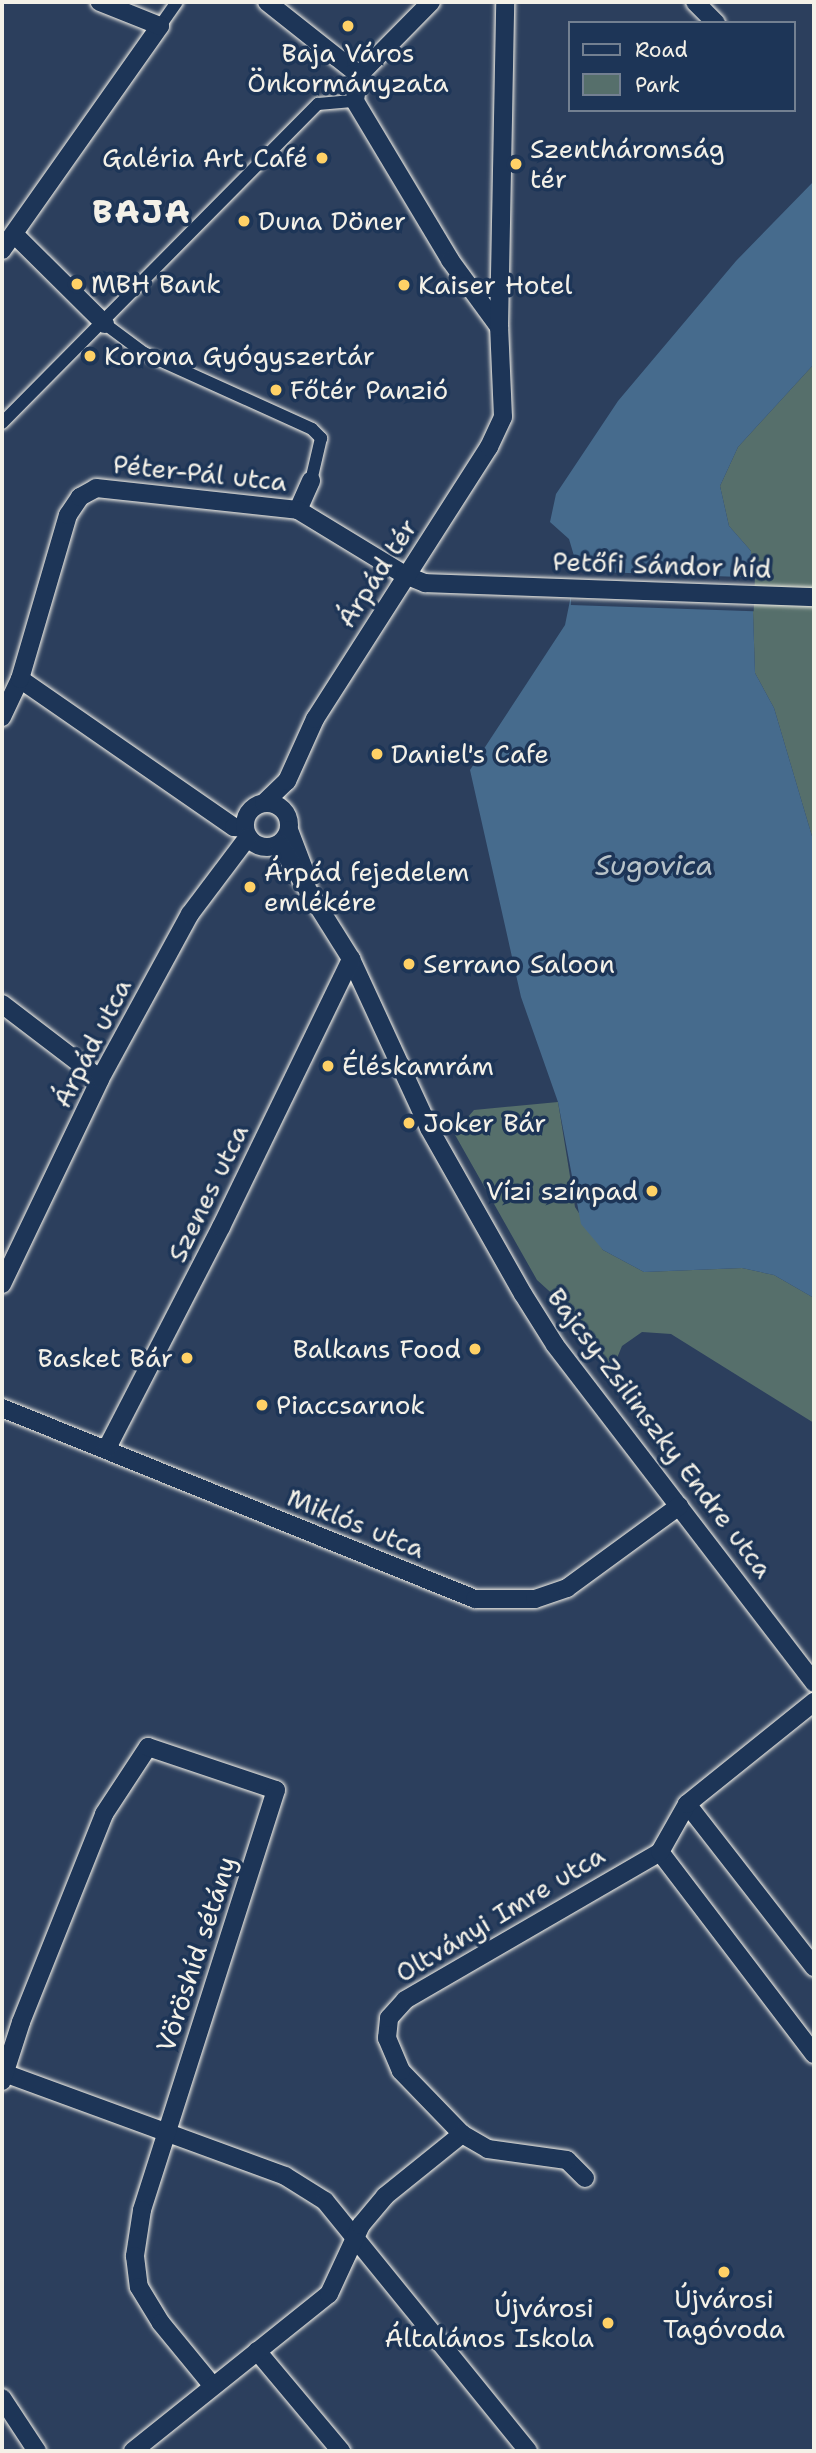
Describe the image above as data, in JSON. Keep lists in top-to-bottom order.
{
  "streets": {
    "street": [
      "Péter-Pál utca",
      "Petőfi Sándor híd",
      "Árpád tér",
      "Árpád utca",
      "Szenes utca",
      "Bajcsy-Zsilinszky Endre utca",
      "Miklós utca",
      "Oltványi Imre utca",
      "Vöröshíd sétány"
    ]
  },
  "crossings": [
    ["Péter-Pál utca", "Petőfi Sándor híd"],
    ["Péter-Pál utca", "Árpád tér"],
    ["Árpád tér", "Árpád utca"],
    ["Árpád tér", "Bajcsy-Zsilinszky Endre utca"],
    ["Árpád utca", "Bajcsy-Zsilinszky Endre utca"],
    ["Szenes utca", "Bajcsy-Zsilinszky Endre utca"],
    ["Szenes utca", "Miklós utca"],
    ["Bajcsy-Zsilinszky Endre utca", "Miklós utca"]
  ],
  "districts": ["BAJA"],
  "water": ["Sugovica"],
  "places": [
    "Baja Város Önkormányzata",
    "Galéria Art Café",
    "Szentháromság tér",
    "Duna Döner",
    "MBH Bank",
    "Kaiser Hotel",
    "Korona Gyógyszertár",
    "Főtér Panzió",
    "Daniel's Cafe",
    "Árpád fejedelem emlékére",
    "Serrano Saloon",
    "Éléskamrám",
    "Joker Bár",
    "Vízi színpad",
    "Balkans Food",
    "Basket Bár",
    "Piaccsarnok",
    "Újvárosi Tagóvoda",
    "Újvárosi Általános Iskola"
  ],
  "legend": ["Road", "Park"]
}
